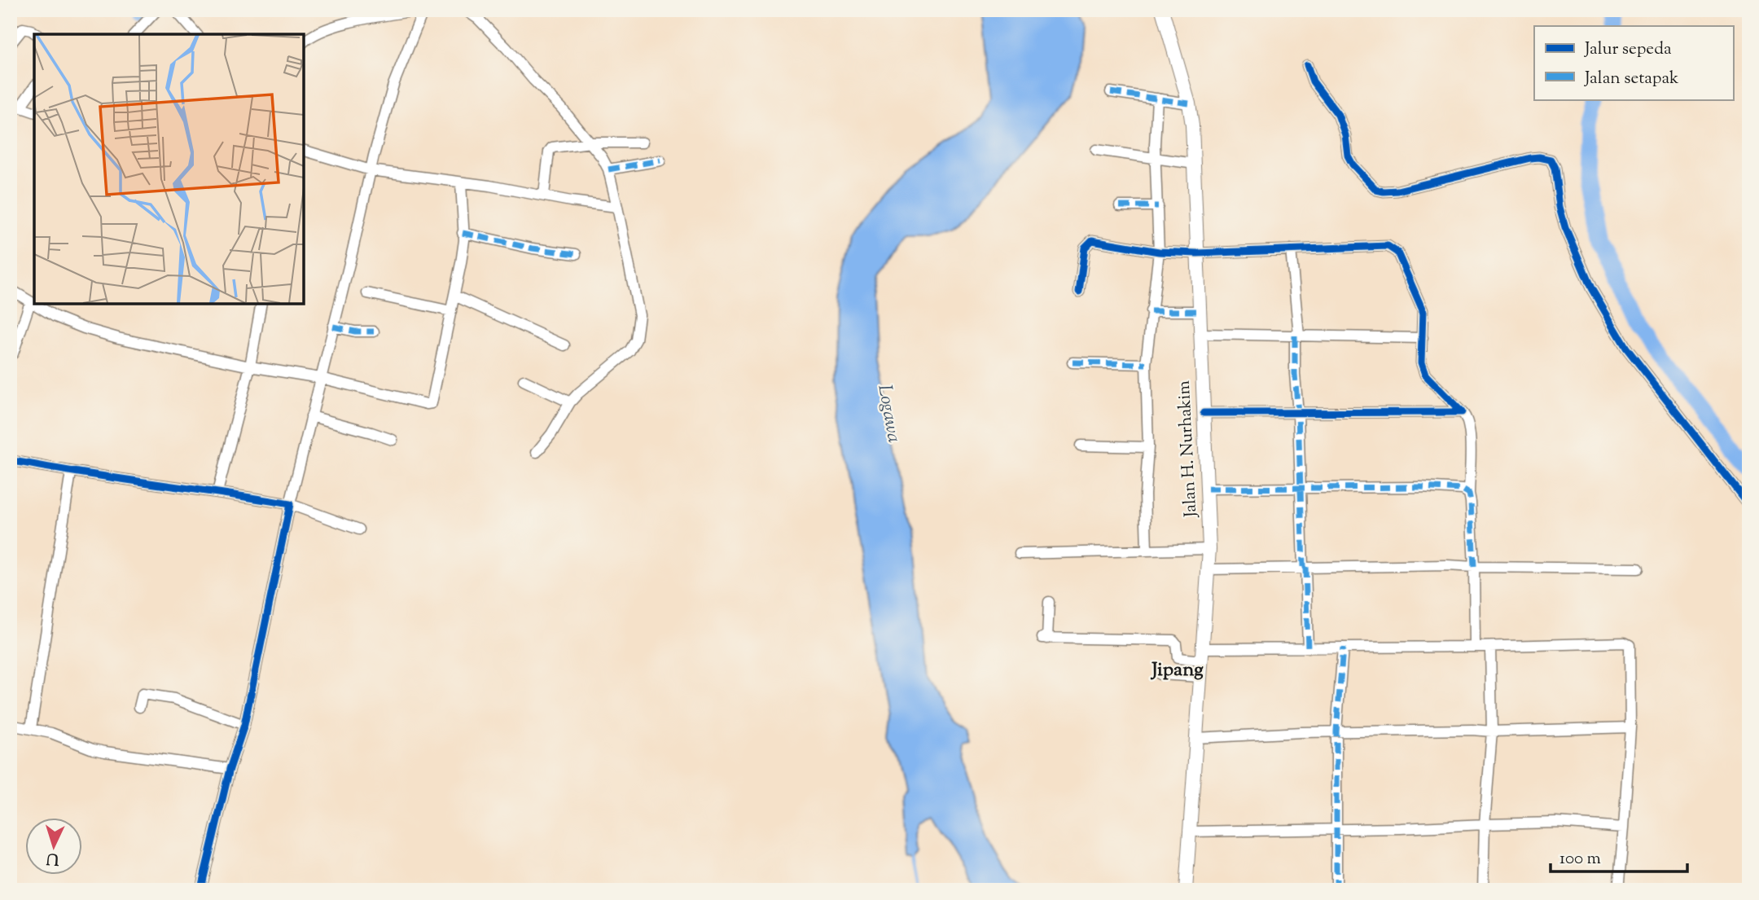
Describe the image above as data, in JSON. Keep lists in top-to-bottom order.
{
  "streets": {
    "main road": ["Jalan H. Nurhakim"]
  },
  "districts": ["Jipang"],
  "water": ["Logawa"],
  "legend": ["Jalur sepeda", "Jalan setapak"],
  "scale_bar": "100 m",
  "north": "bottom"
}
